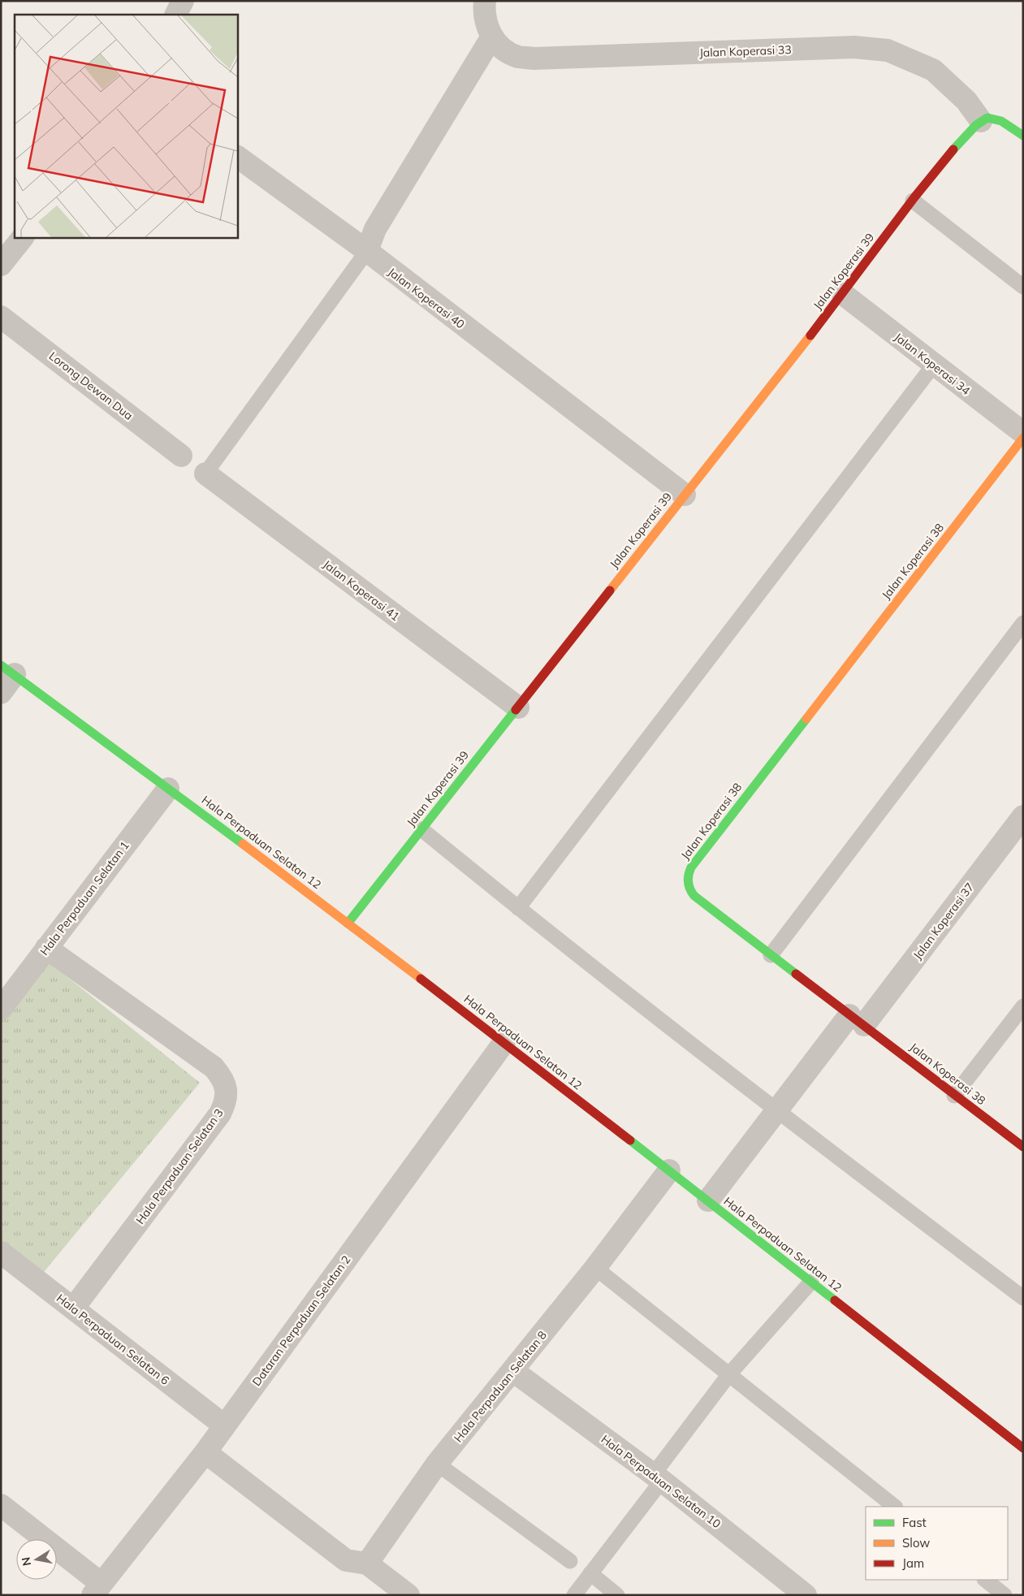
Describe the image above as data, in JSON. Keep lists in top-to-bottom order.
{
  "streets": {
    "street": [
      "Jalan Koperasi 33",
      "Jalan Koperasi 39",
      "Jalan Koperasi 40",
      "Jalan Koperasi 34",
      "Lorong Dewan Dua",
      "Jalan Koperasi 38",
      "Jalan Koperasi 41",
      "Hala Perpaduan Selatan 12",
      "Hala Perpaduan Selatan 1",
      "Jalan Koperasi 37",
      "Hala Perpaduan Selatan 3",
      "Dataran Perpaduan Selatan 2",
      "Hala Perpaduan Selatan 6",
      "Hala Perpaduan Selatan 8",
      "Hala Perpaduan Selatan 10"
    ]
  },
  "crossings": [
    ["Jalan Koperasi 33", "Jalan Koperasi 39"],
    ["Jalan Koperasi 39", "Jalan Koperasi 40"],
    ["Jalan Koperasi 39", "Jalan Koperasi 34"],
    ["Jalan Koperasi 39", "Jalan Koperasi 41"],
    ["Jalan Koperasi 39", "Hala Perpaduan Selatan 12"],
    ["Jalan Koperasi 38", "Jalan Koperasi 37"],
    ["Hala Perpaduan Selatan 12", "Hala Perpaduan Selatan 1"],
    ["Hala Perpaduan Selatan 12", "Jalan Koperasi 37"],
    ["Hala Perpaduan Selatan 12", "Dataran Perpaduan Selatan 2"],
    ["Hala Perpaduan Selatan 12", "Hala Perpaduan Selatan 8"],
    ["Hala Perpaduan Selatan 1", "Hala Perpaduan Selatan 3"],
    ["Hala Perpaduan Selatan 3", "Hala Perpaduan Selatan 6"],
    ["Dataran Perpaduan Selatan 2", "Hala Perpaduan Selatan 6"],
    ["Hala Perpaduan Selatan 8", "Hala Perpaduan Selatan 10"]
  ],
  "legend": ["Fast", "Slow", "Jam"],
  "north": "left"
}
